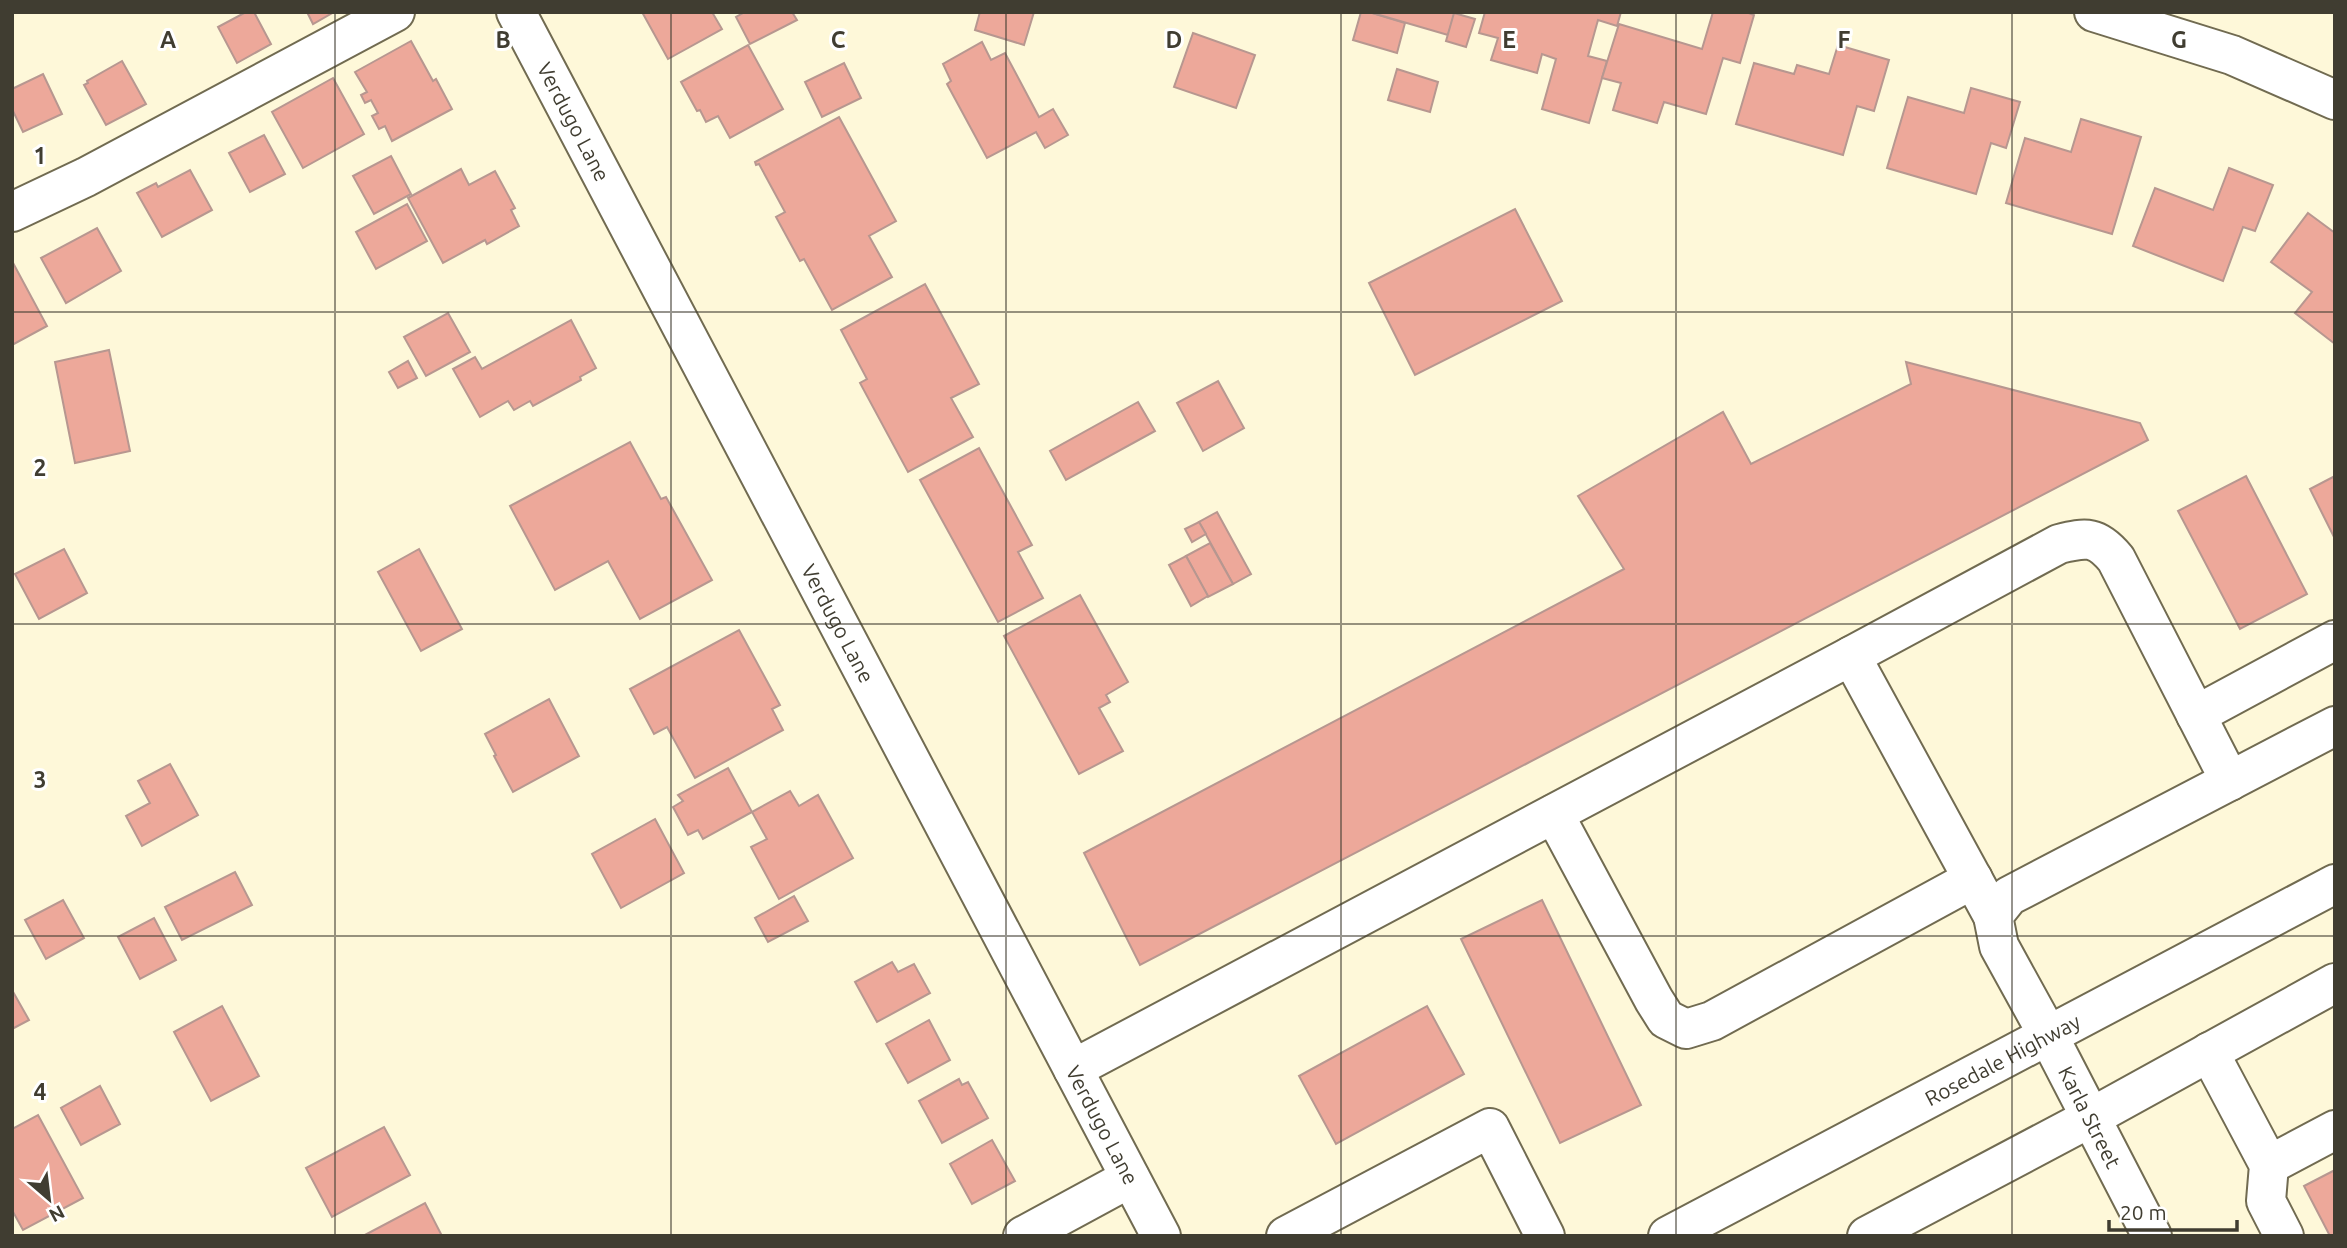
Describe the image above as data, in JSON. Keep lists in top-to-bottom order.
{
  "streets": {
    "street": ["Verdugo Lane", "Rosedale Highway", "Karla Street"]
  },
  "crossings": [
    ["Rosedale Highway", "Karla Street"]
  ],
  "scale_bar": "20 m",
  "north": "bottom right",
  "grid": {
    "columns": [
      "A",
      "B",
      "C",
      "D",
      "E",
      "F",
      "G"
    ],
    "rows": [
      "1",
      "2",
      "3",
      "4"
    ]
  }
}
